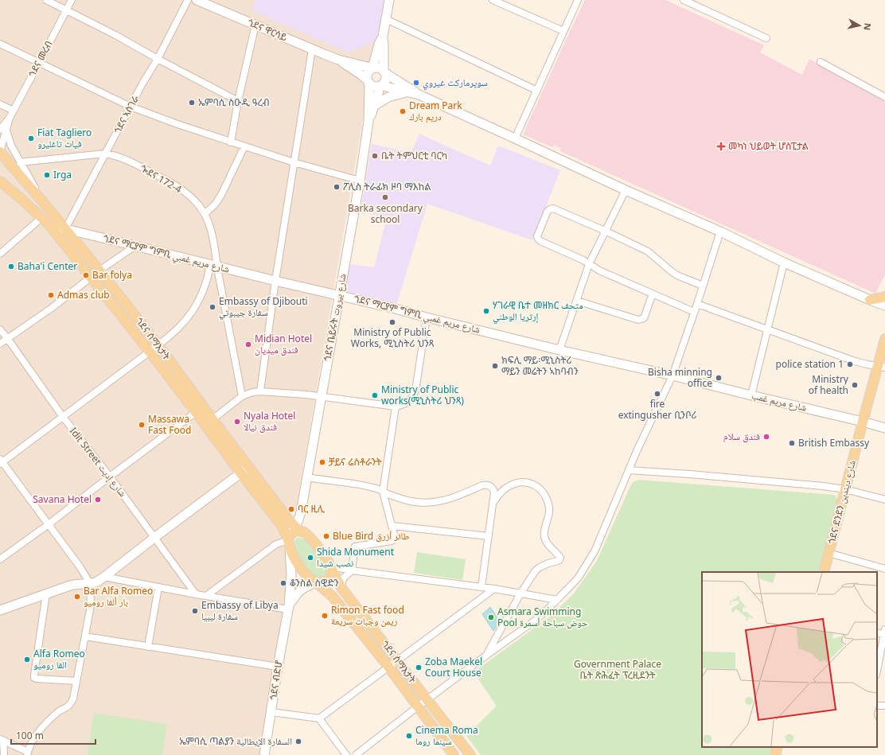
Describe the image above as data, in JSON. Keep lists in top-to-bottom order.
{
  "streets": {
    "main road": [
      "ጎደና ዋርሳይ",
      "ጎደና ማርያም ግምቢ شارع مريم غمبي",
      "ጎደና ቤይሩት شارع بيروت",
      "ጎደና ሰማእታት",
      "شارع مريم غمب",
      "ጎደና ደንደን شارع ديندين",
      "ጎደና ብድሆ"
    ],
    "street": [
      "ጎደና መረብ",
      "ጎደና ኣስገራ",
      "ጐደና 172-4",
      "Idit Street شارع إديت"
    ]
  },
  "crossings": [
    ["ጎደና መረብ", "ጎደና ሰማእታት"],
    ["ጎደና ኣስገራ", "ጐደና 172-4"],
    ["ጎደና ኣስገራ", "ጎደና ማርያም ግምቢ شارع مريم غمبي"],
    ["ጎደና ኣስገራ", "ጎደና ሰማእታት"],
    ["ጐደና 172-4", "ጎደና ማርያም ግምቢ شارع مريم غمبي"],
    ["ጎደና ማርያም ግምቢ شارع مريم غمبي", "ጎደና ቤይሩት شارع بيروت"],
    ["ጎደና ማርያም ግምቢ شارع مريم غمبي", "ጎደና ሰማእታት"],
    ["ጎደና ማርያም ግምቢ شارع مريم غمبي", "شارع مريم غمب"],
    ["ጎደና ሰማእታት", "ጎደና ብድሆ"],
    ["شارع مريم غمب", "ጎደና ደንደን شارع ديندين"]
  ],
  "parks": ["Government Palace ቤት ጽሕፈት ፕረዚደንት"],
  "places": {
    "other": [
      "سوپرمارکت غيروي",
      "ኤምባሲ ስዑዲ ዓረብ",
      "Dream Park دريم بارك",
      "Fiat Tagliero فيات تاغليرو",
      "ቤት ትምህርቲ ባርካ",
      "Irga",
      "ፖሊስ ትራፊክ ዞባ ማእከል",
      "Barka secondary school",
      "Baha'i Center",
      "Bar folya",
      "Admas club",
      "Embassy of Djibouti سفارة جيبوتي",
      "ሃገራዊ ቤተ መዘክር متحف إرتريا الوطني",
      "Ministry of Public Works, ሚኒስትሪ ህንጻ",
      "Midian Hotel فندق ميديان",
      "police station 1",
      "ክፍሊ ማይ፡ሚኒስትሪ ማይን መሬትን ኣከባብን",
      "Bisha minning office",
      "Ministry of health",
      "fire extingusher ቢንቦሪ",
      "Ministry of Public works(ሚኒስትሪ ህንጻ)",
      "Nyala Hotel فندق نيالا",
      "Massawa Fast Food",
      "فندق سلام",
      "British Embassy",
      "ቻይና ሬስቶራንት",
      "Savana Hotel",
      "ባር ዚሊ",
      "Blue Bird طائر أزرق",
      "Shida Monument نصب شيدا",
      "ቆንስል ስዊድን",
      "Bar Alfa Romeo بار ألفا روميو",
      "Embassy of Libya سفارة ليبيا",
      "Rimon Fast food ريمن وجبات سريعة",
      "Asmara Swimming Pool حوض سباحة أسمرة",
      "Alfa Romeo الفا روميو",
      "Zoba Maekel Court House",
      "Cinema Roma سينما روما",
      "ኤምባሲ ጣልያን السفارة الإيطالية"
    ],
    "health": ["መካነ ህይወት ሆስፒታል"]
  },
  "scale_bar": "100 m",
  "north": "right"
}
